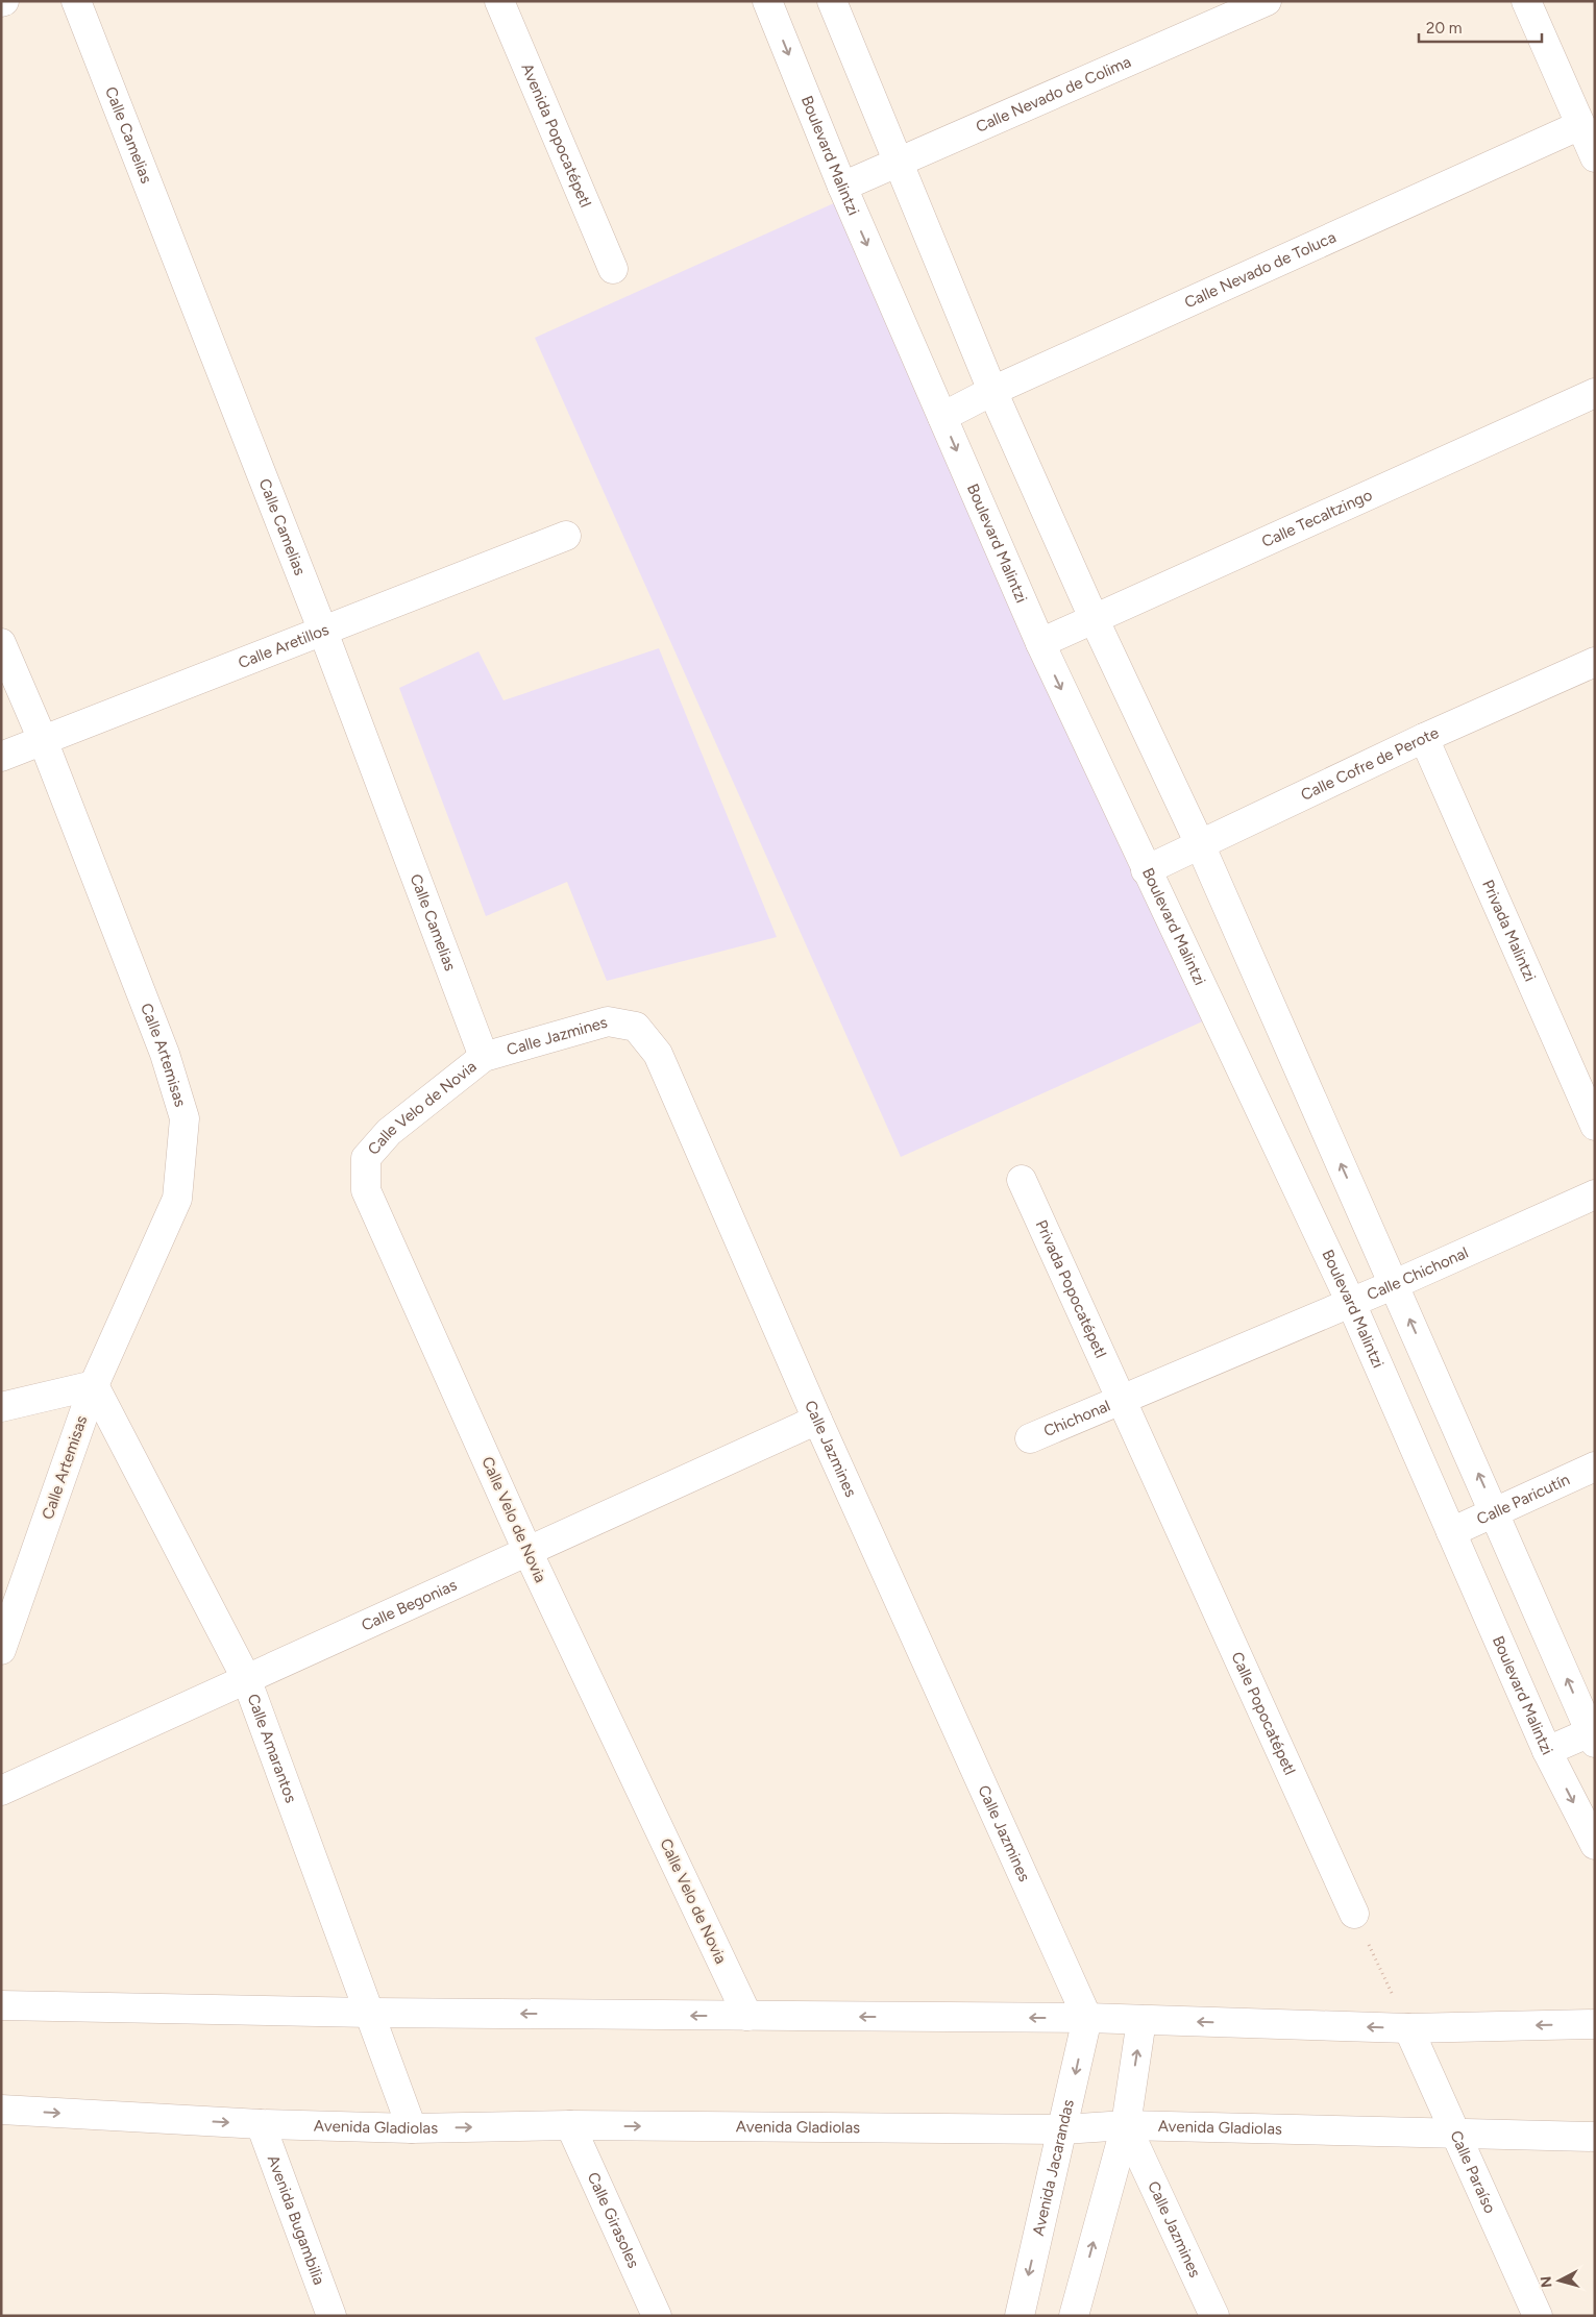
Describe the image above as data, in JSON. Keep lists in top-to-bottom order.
{
  "streets": {
    "street": [
      "Calle Nevado de Colima",
      "Calle Camelias",
      "Avenida Popocatépetl",
      "Boulevard Malintzi",
      "Calle Nevado de Toluca",
      "Calle Tecaltzingo",
      "Calle Aretillos",
      "Calle Cofre de Perote",
      "Privada Malintzi",
      "Calle Jazmines",
      "Calle Artemisas",
      "Calle Velo de Novia",
      "Calle Chichonal",
      "Privada Popocatépetl",
      "Chichonal",
      "Calle Paricutín",
      "Calle Begonias",
      "Calle Popocatépetl",
      "Calle Amarantos",
      "Avenida Gladiolas",
      "Avenida Jacarandas",
      "Calle Paraíso",
      "Avenida Bugambilia",
      "Calle Girasoles"
    ]
  },
  "crossings": [
    ["Calle Nevado de Colima", "Boulevard Malintzi"],
    ["Calle Camelias", "Calle Aretillos"],
    ["Calle Camelias", "Calle Jazmines"],
    ["Calle Camelias", "Calle Velo de Novia"],
    ["Boulevard Malintzi", "Calle Nevado de Toluca"],
    ["Boulevard Malintzi", "Calle Tecaltzingo"],
    ["Boulevard Malintzi", "Calle Cofre de Perote"],
    ["Boulevard Malintzi", "Calle Chichonal"],
    ["Boulevard Malintzi", "Calle Paricutín"],
    ["Calle Aretillos", "Calle Artemisas"],
    ["Calle Cofre de Perote", "Privada Malintzi"],
    ["Calle Jazmines", "Calle Velo de Novia"],
    ["Calle Jazmines", "Calle Begonias"],
    ["Calle Jazmines", "Avenida Gladiolas"],
    ["Calle Jazmines", "Avenida Jacarandas"],
    ["Calle Artemisas", "Calle Amarantos"],
    ["Calle Velo de Novia", "Calle Begonias"],
    ["Calle Chichonal", "Privada Popocatépetl"],
    ["Calle Chichonal", "Chichonal"],
    ["Calle Chichonal", "Calle Popocatépetl"],
    ["Privada Popocatépetl", "Chichonal"],
    ["Privada Popocatépetl", "Calle Popocatépetl"],
    ["Chichonal", "Calle Popocatépetl"],
    ["Calle Begonias", "Calle Amarantos"],
    ["Calle Amarantos", "Avenida Gladiolas"],
    ["Avenida Gladiolas", "Avenida Jacarandas"],
    ["Avenida Gladiolas", "Calle Paraíso"],
    ["Avenida Gladiolas", "Avenida Bugambilia"],
    ["Avenida Gladiolas", "Calle Girasoles"]
  ],
  "scale_bar": "20 m",
  "north": "left"
}
